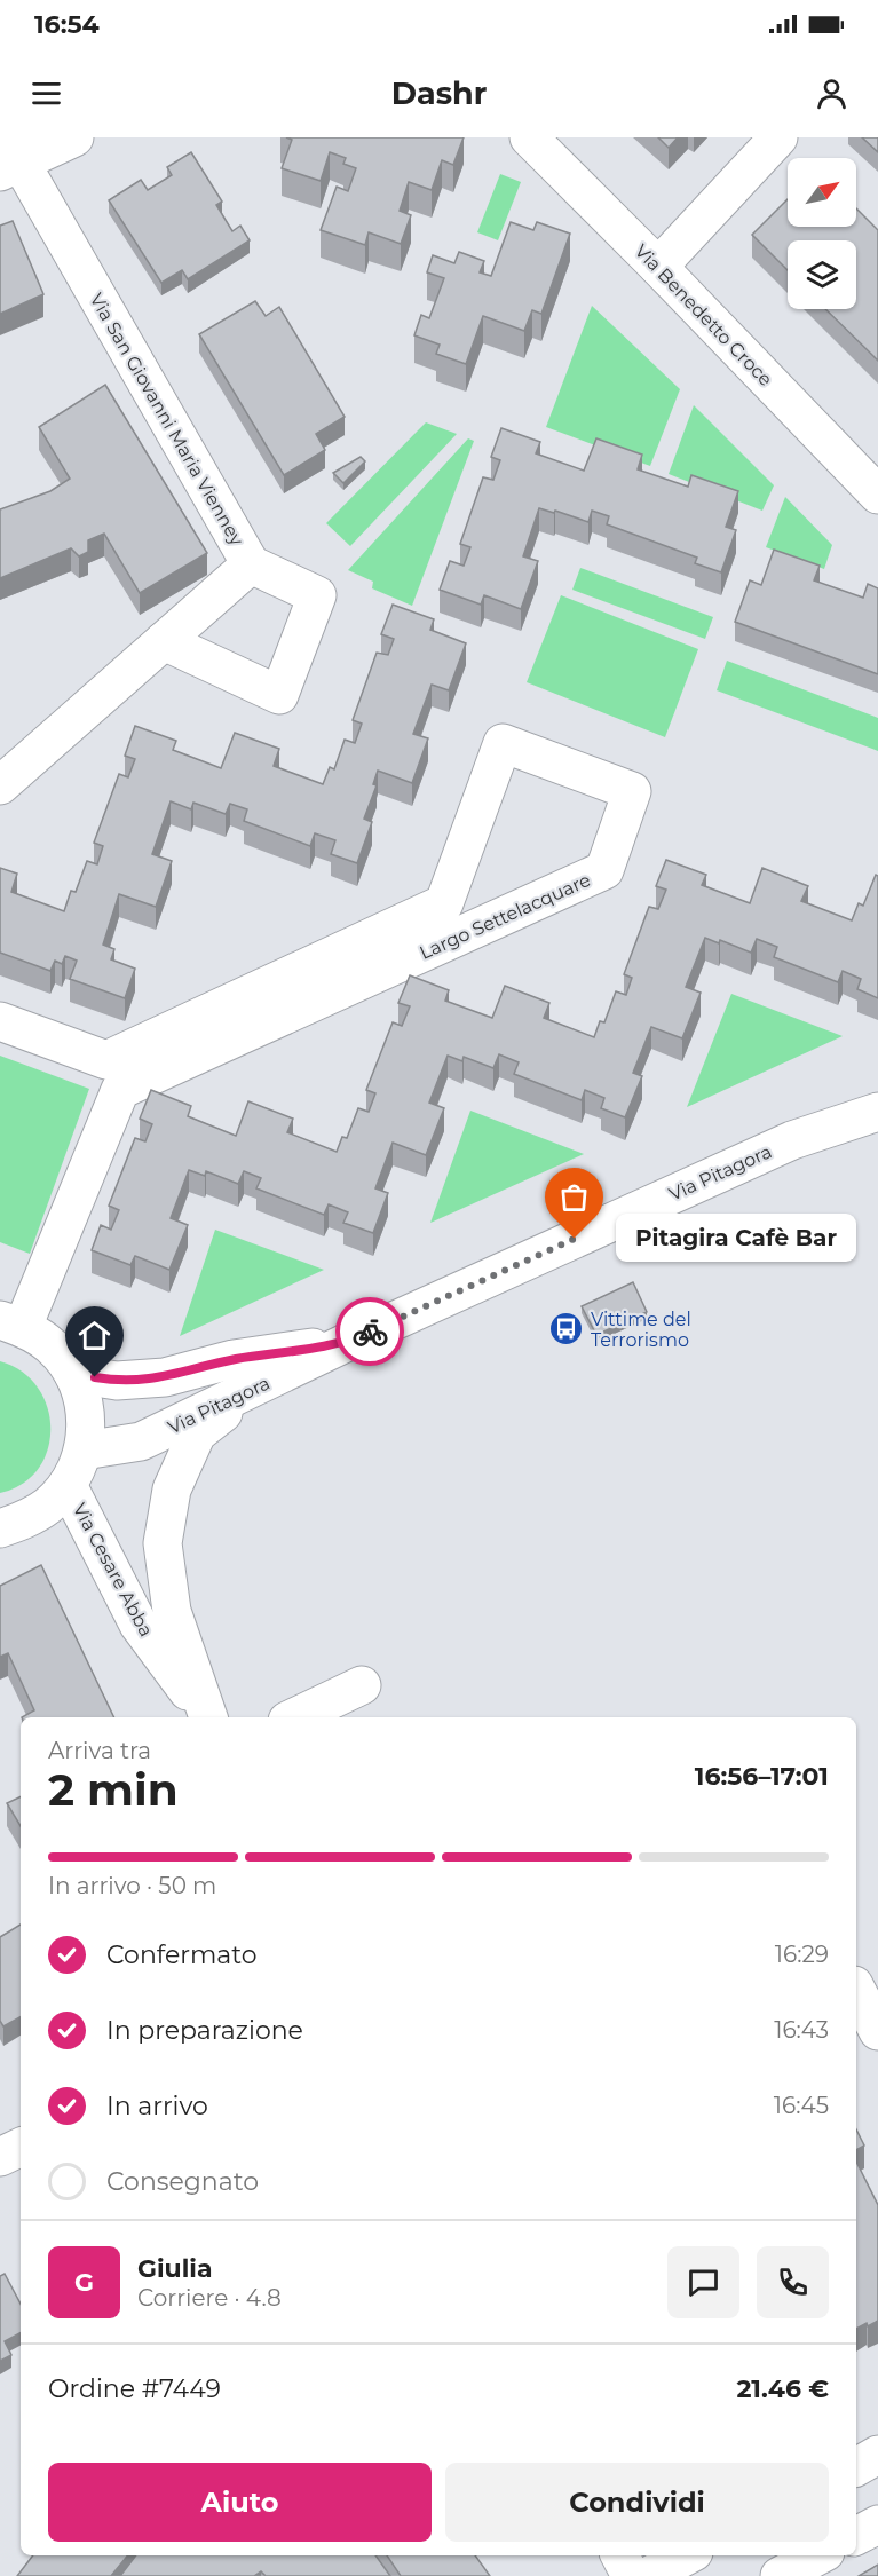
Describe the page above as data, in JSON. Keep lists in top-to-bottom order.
{
  "streets": {
    "street": [
      "Via Benedetto Croce",
      "Via San Giovanni Maria Vienney",
      "Largo Settelacquare",
      "Via Pitagora",
      "Via Cesare Abba"
    ]
  },
  "crossings": [
    ["Via Pitagora", "Via Cesare Abba"]
  ],
  "places": {
    "other": ["Pitagira Cafè Bar"],
    "bus stop": ["Vittime del Terrorismo"]
  },
  "north": "top right",
  "page": {
    "status": "16:54",
    "header": "Dashr",
    "bubble": "Pitagira Cafè Bar",
    "heading": ["2 min", "Arriva tra", "16:56–17:01"],
    "panel": [
      "Giulia",
      "Corriere · 4.8",
      "Ordine #7449",
      "21.46 €"
    ],
    "bar": "In arrivo · 50 m",
    "list": [
      ["Confermato", "16:29"],
      ["In preparazione", "16:43"],
      ["In arrivo", "16:45"],
      "Consegnato"
    ],
    "round": "G",
    "buttons": ["Aiuto", "Condividi"]
  }
}
